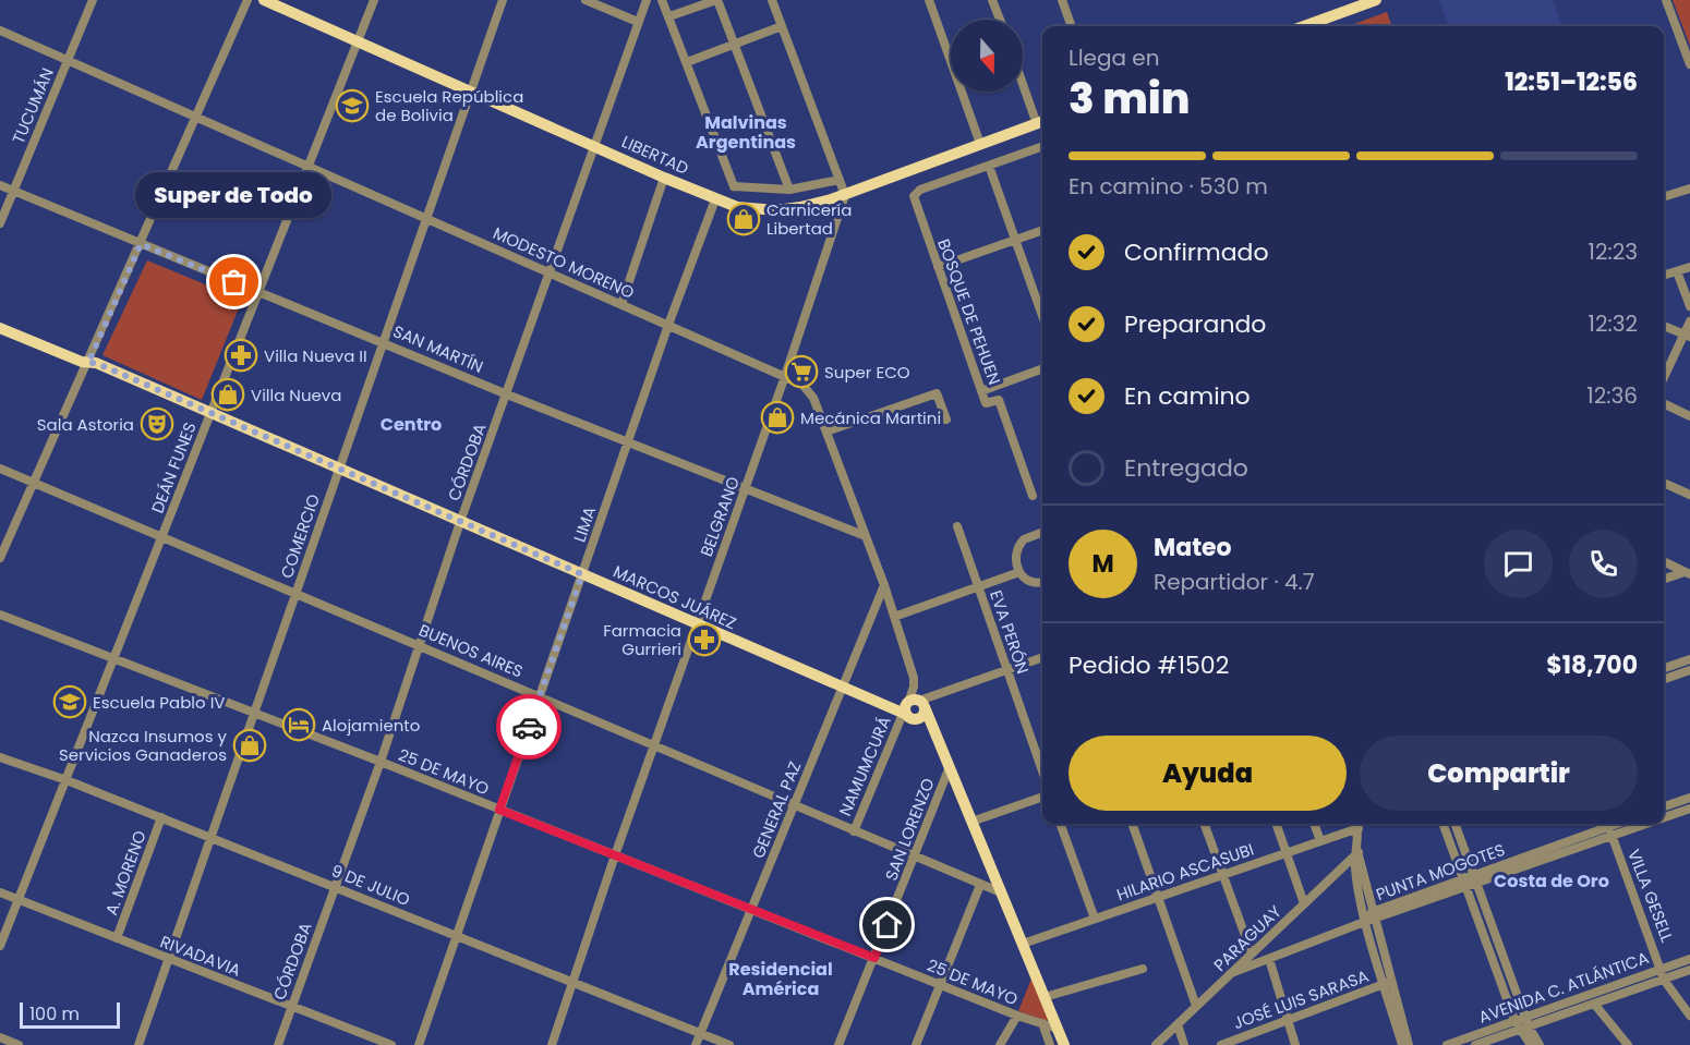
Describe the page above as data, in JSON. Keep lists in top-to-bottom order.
{
  "streets": {
    "main road": ["LIBERTAD", "MARCOS JUÁREZ"],
    "street": [
      "TUCUMÁN",
      "MODESTO MORENO",
      "BOSQUE DE PEHUEN",
      "SAN MARTÍN",
      "CÓRDOBA",
      "DEÁN FUNES",
      "BELGRANO",
      "LIMA",
      "COMERCIO",
      "EVA PERÓN",
      "BUENOS AIRES",
      "NAMUMCURÁ",
      "25 DE MAYO",
      "GENERAL PAZ",
      "SAN LORENZO",
      "HILARIO ASCASUBI",
      "PUNTA MOGOTES",
      "A. MORENO",
      "9 DE JULIO",
      "VILLA GESELL",
      "PARAGUAY",
      "RIVADAVIA",
      "AVENIDA C. ATLÁNTICA",
      "JOSÉ LUIS SARASA"
    ]
  },
  "crossings": [
    ["TUCUMÁN", "MODESTO MORENO"],
    ["TUCUMÁN", "SAN MARTÍN"],
    ["LIBERTAD", "CÓRDOBA"],
    ["LIBERTAD", "DEÁN FUNES"],
    ["LIBERTAD", "BELGRANO"],
    ["LIBERTAD", "LIMA"],
    ["LIBERTAD", "COMERCIO"],
    ["MODESTO MORENO", "SAN MARTÍN"],
    ["MODESTO MORENO", "CÓRDOBA"],
    ["MODESTO MORENO", "DEÁN FUNES"],
    ["MODESTO MORENO", "BELGRANO"],
    ["MODESTO MORENO", "LIMA"],
    ["MODESTO MORENO", "COMERCIO"],
    ["MODESTO MORENO", "MARCOS JUÁREZ"],
    ["MODESTO MORENO", "NAMUMCURÁ"],
    ["MODESTO MORENO", "GENERAL PAZ"],
    ["SAN MARTÍN", "CÓRDOBA"],
    ["SAN MARTÍN", "DEÁN FUNES"],
    ["SAN MARTÍN", "BELGRANO"],
    ["SAN MARTÍN", "LIMA"],
    ["SAN MARTÍN", "COMERCIO"],
    ["CÓRDOBA", "MARCOS JUÁREZ"],
    ["CÓRDOBA", "BUENOS AIRES"],
    ["CÓRDOBA", "25 DE MAYO"],
    ["CÓRDOBA", "9 DE JULIO"],
    ["CÓRDOBA", "RIVADAVIA"],
    ["DEÁN FUNES", "MARCOS JUÁREZ"],
    ["DEÁN FUNES", "BUENOS AIRES"],
    ["DEÁN FUNES", "25 DE MAYO"],
    ["DEÁN FUNES", "9 DE JULIO"],
    ["DEÁN FUNES", "RIVADAVIA"],
    ["BELGRANO", "MARCOS JUÁREZ"],
    ["BELGRANO", "BUENOS AIRES"],
    ["BELGRANO", "25 DE MAYO"],
    ["BELGRANO", "9 DE JULIO"],
    ["LIMA", "MARCOS JUÁREZ"],
    ["LIMA", "BUENOS AIRES"],
    ["LIMA", "25 DE MAYO"],
    ["LIMA", "9 DE JULIO"],
    ["COMERCIO", "MARCOS JUÁREZ"],
    ["COMERCIO", "BUENOS AIRES"],
    ["COMERCIO", "25 DE MAYO"],
    ["COMERCIO", "9 DE JULIO"],
    ["COMERCIO", "RIVADAVIA"],
    ["MARCOS JUÁREZ", "BUENOS AIRES"],
    ["MARCOS JUÁREZ", "NAMUMCURÁ"],
    ["MARCOS JUÁREZ", "25 DE MAYO"],
    ["MARCOS JUÁREZ", "GENERAL PAZ"],
    ["MARCOS JUÁREZ", "SAN LORENZO"],
    ["MARCOS JUÁREZ", "HILARIO ASCASUBI"],
    ["BUENOS AIRES", "NAMUMCURÁ"],
    ["BUENOS AIRES", "GENERAL PAZ"],
    ["BUENOS AIRES", "SAN LORENZO"],
    ["25 DE MAYO", "GENERAL PAZ"],
    ["25 DE MAYO", "SAN LORENZO"],
    ["GENERAL PAZ", "9 DE JULIO"],
    ["PUNTA MOGOTES", "VILLA GESELL"],
    ["PUNTA MOGOTES", "PARAGUAY"],
    ["A. MORENO", "9 DE JULIO"],
    ["A. MORENO", "RIVADAVIA"],
    ["VILLA GESELL", "AVENIDA C. ATLÁNTICA"]
  ],
  "districts": [
    "Malvinas Argentinas",
    "Centro",
    "Costa de Oro",
    "Residencial América"
  ],
  "places": {
    "school or university": ["Escuela República de Bolivia", "Escuela Pablo IV"],
    "shop": [
      "Carnicería Libertad",
      "Villa Nueva",
      "Mecánica Martini",
      "Nazca Insumos y Servicios Ganaderos"
    ],
    "other": ["Super de Todo"],
    "pharmacy": ["Villa Nueva II", "Farmacia Gurrieri"],
    "supermarket": ["Super ECO"],
    "theatre": ["Sala Astoria"],
    "hotel": ["Alojamiento"]
  },
  "scale_bar": "100 m",
  "north": "bottom",
  "page": {
    "heading": ["3 min", "Llega en", "12:51–12:56"],
    "panel": [
      "Mateo",
      "Repartidor · 4.7",
      "Pedido #1502",
      "$18,700"
    ],
    "bar": "En camino · 530 m",
    "bubble": "Super de Todo",
    "list": [
      ["Confirmado", "12:23"],
      ["Preparando", "12:32"],
      ["En camino", "12:36"],
      "Entregado"
    ],
    "round": "M",
    "buttons": ["Ayuda", "Compartir"],
    "scale": "100 m"
  }
}
